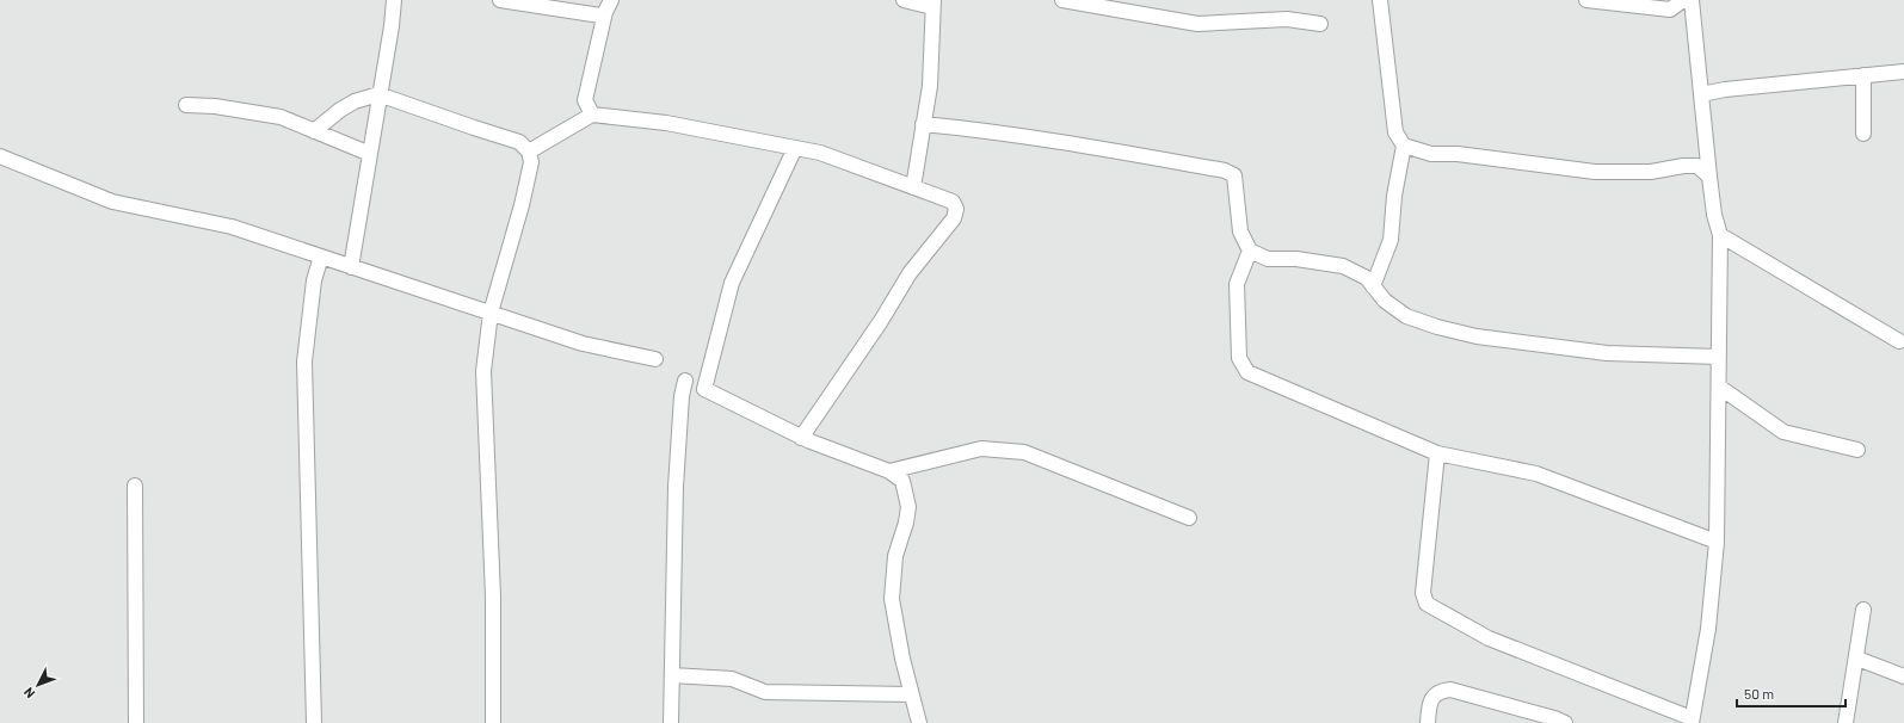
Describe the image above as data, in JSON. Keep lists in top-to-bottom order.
{
  "scale_bar": "50 m",
  "north": "bottom left"
}
